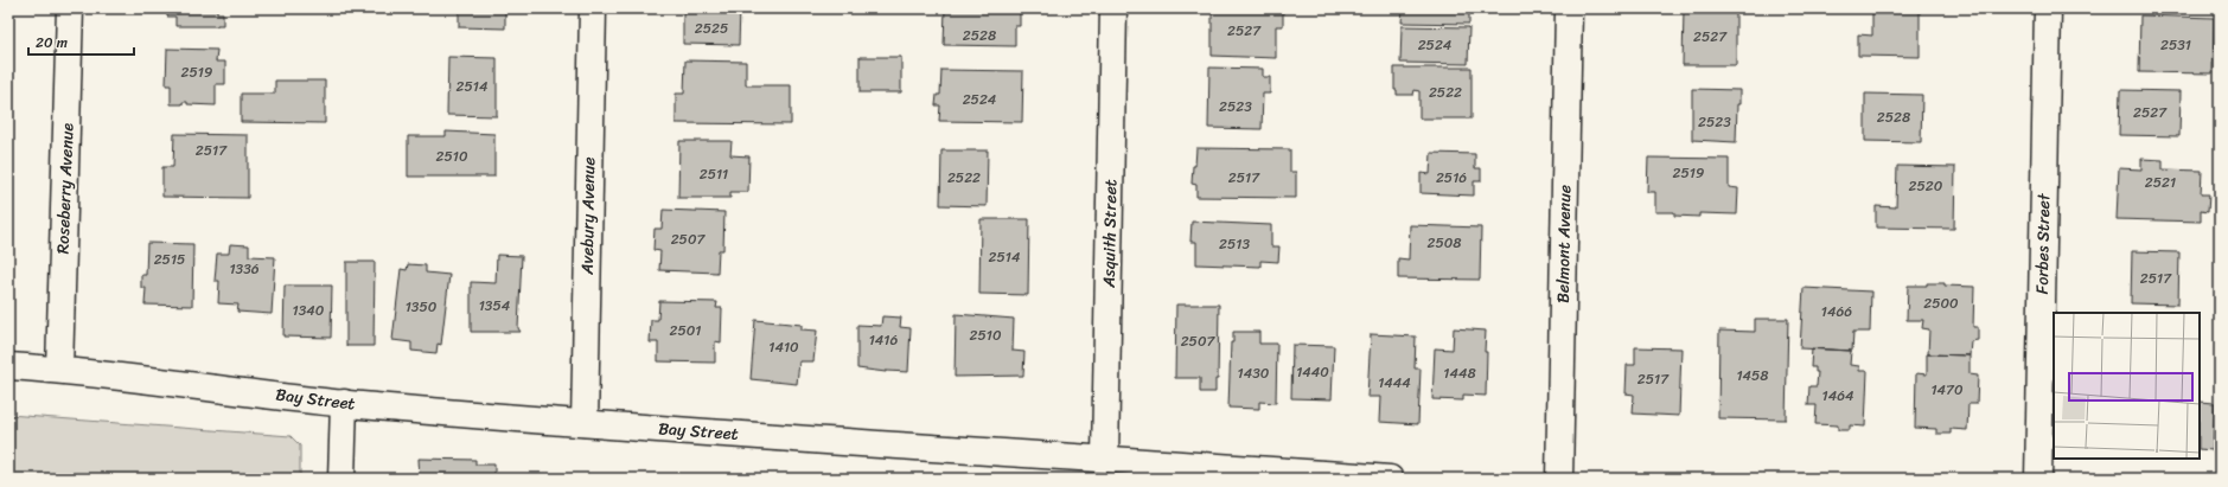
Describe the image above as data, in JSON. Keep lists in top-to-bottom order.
{
  "streets": {
    "street": [
      "Roseberry Avenue",
      "Avebury Avenue",
      "Asquith Street",
      "Belmont Avenue",
      "Forbes Street",
      "Bay Street"
    ]
  },
  "crossings": [
    ["Roseberry Avenue", "Bay Street"],
    ["Avebury Avenue", "Bay Street"],
    ["Asquith Street", "Bay Street"]
  ],
  "house_numbers": [
    "2525",
    "2527",
    "2528",
    "2527",
    "2524",
    "2531",
    "2519",
    "2514",
    "2522",
    "2524",
    "2523",
    "2527",
    "2528",
    "2523",
    "2517",
    "2510",
    "2519",
    "2511",
    "2522",
    "2517",
    "2516",
    "2521",
    "2520",
    "2507",
    "2508",
    "2513",
    "2514",
    "2515",
    "1336",
    "2517",
    "2500",
    "1354",
    "1350",
    "1340",
    "1466",
    "2501",
    "2510",
    "1416",
    "2507",
    "1410",
    "1440",
    "1430",
    "1448",
    "1458",
    "2517",
    "1444",
    "1470",
    "1464"
  ],
  "scale_bar": "20 m"
}
